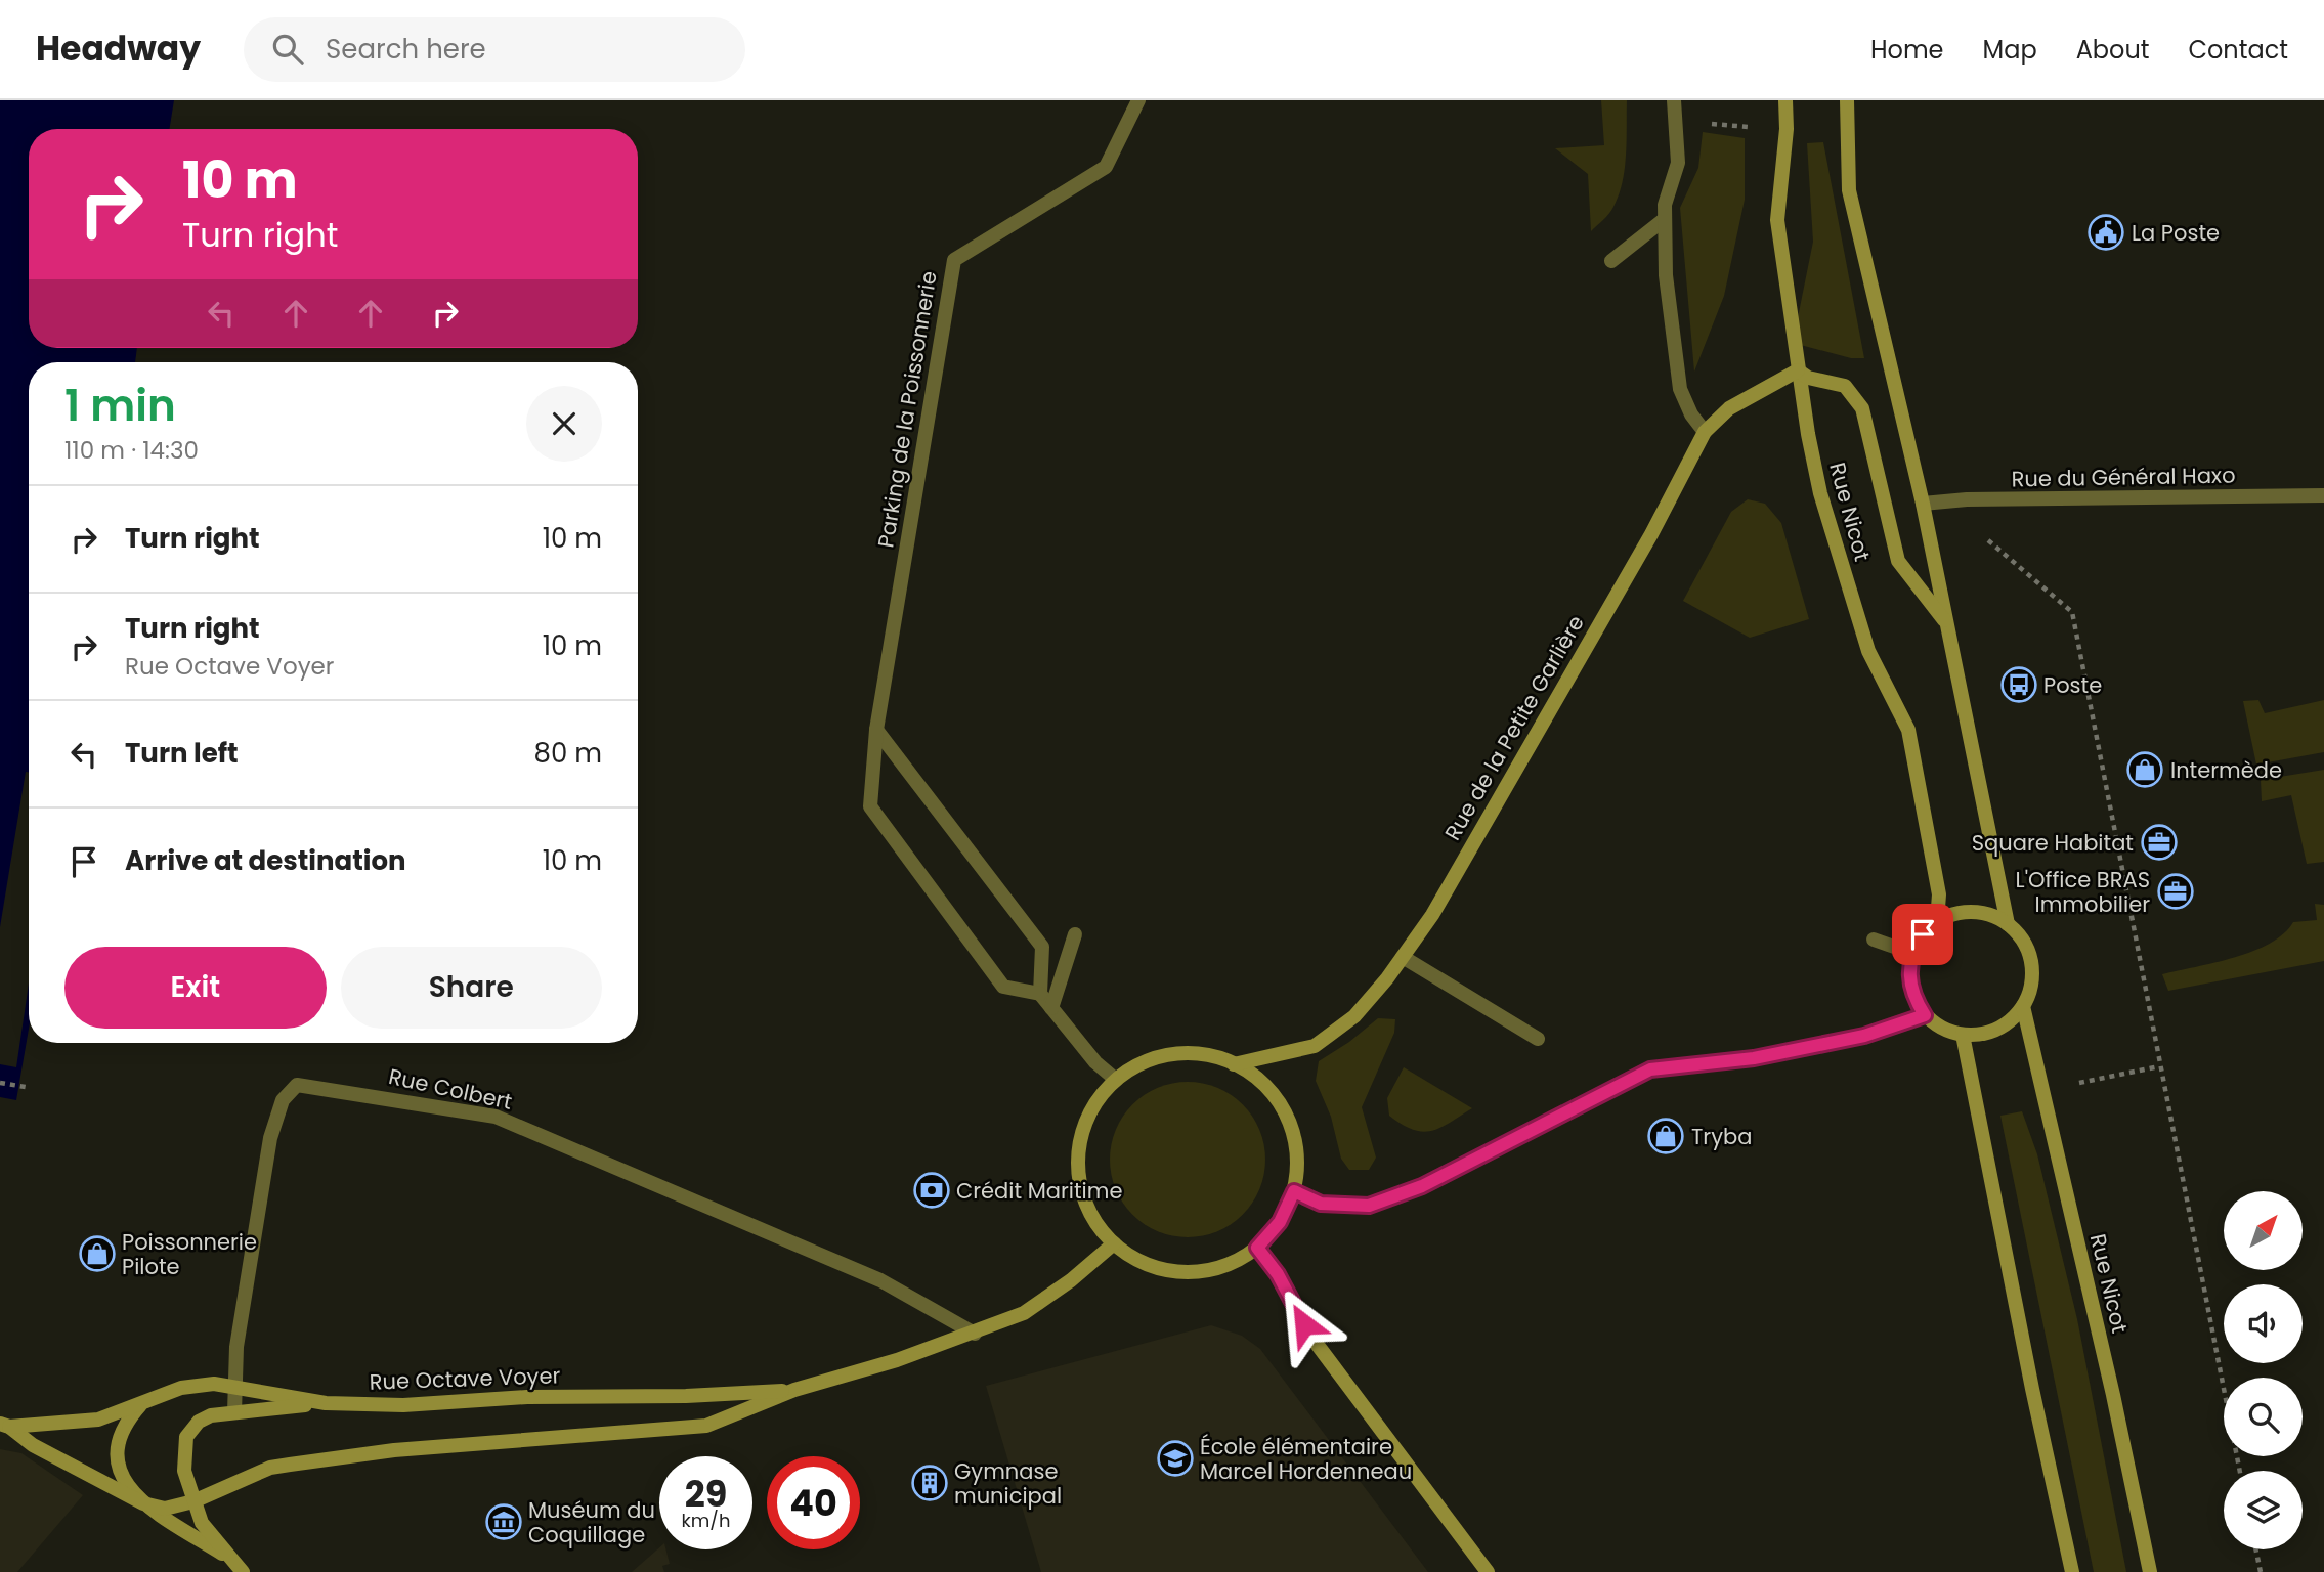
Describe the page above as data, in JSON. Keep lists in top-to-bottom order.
{
  "streets": {
    "street": [
      "Parking de la Poissonnerie",
      "Rue du Général Haxo",
      "Rue Nicot",
      "Rue de la Petite Garlière",
      "Rue Colbert",
      "Rue Octave Voyer"
    ]
  },
  "crossings": [
    ["Rue Nicot", "Rue de la Petite Garlière"],
    ["Rue de la Petite Garlière", "Rue Octave Voyer"],
    ["Rue Colbert", "Rue Octave Voyer"]
  ],
  "places": {
    "public building": ["La Poste"],
    "bus stop": ["Poste"],
    "shop": ["Intermède", "Tryba", "Poissonnerie Pilote"],
    "office": ["Square Habitat", "L'Office BRAS Immobilier"],
    "bank": ["Crédit Maritime"],
    "school or university": ["École élémentaire Marcel Hordenneau"],
    "building": ["Gymnase municipal"],
    "museum": ["Muséum du Coquillage"]
  },
  "north": "top right",
  "page": {
    "header": "Headway",
    "search": "Search here",
    "nav": [
      "Home",
      "Map",
      "About",
      "Contact"
    ],
    "turn": ["10 m", "Turn right"],
    "heading": ["1 min", "110 m · 14:30"],
    "list": [
      {
        "name": "Turn right",
        "value": "10 m"
      },
      {
        "name": "Turn right",
        "note": "Rue Octave Voyer",
        "value": "10 m"
      },
      {
        "name": "Turn left",
        "value": "80 m"
      },
      {
        "name": "Arrive at destination",
        "value": "10 m"
      }
    ],
    "buttons": ["Exit", "Share"],
    "speed": "29 km/h",
    "limit": "40"
  }
}
